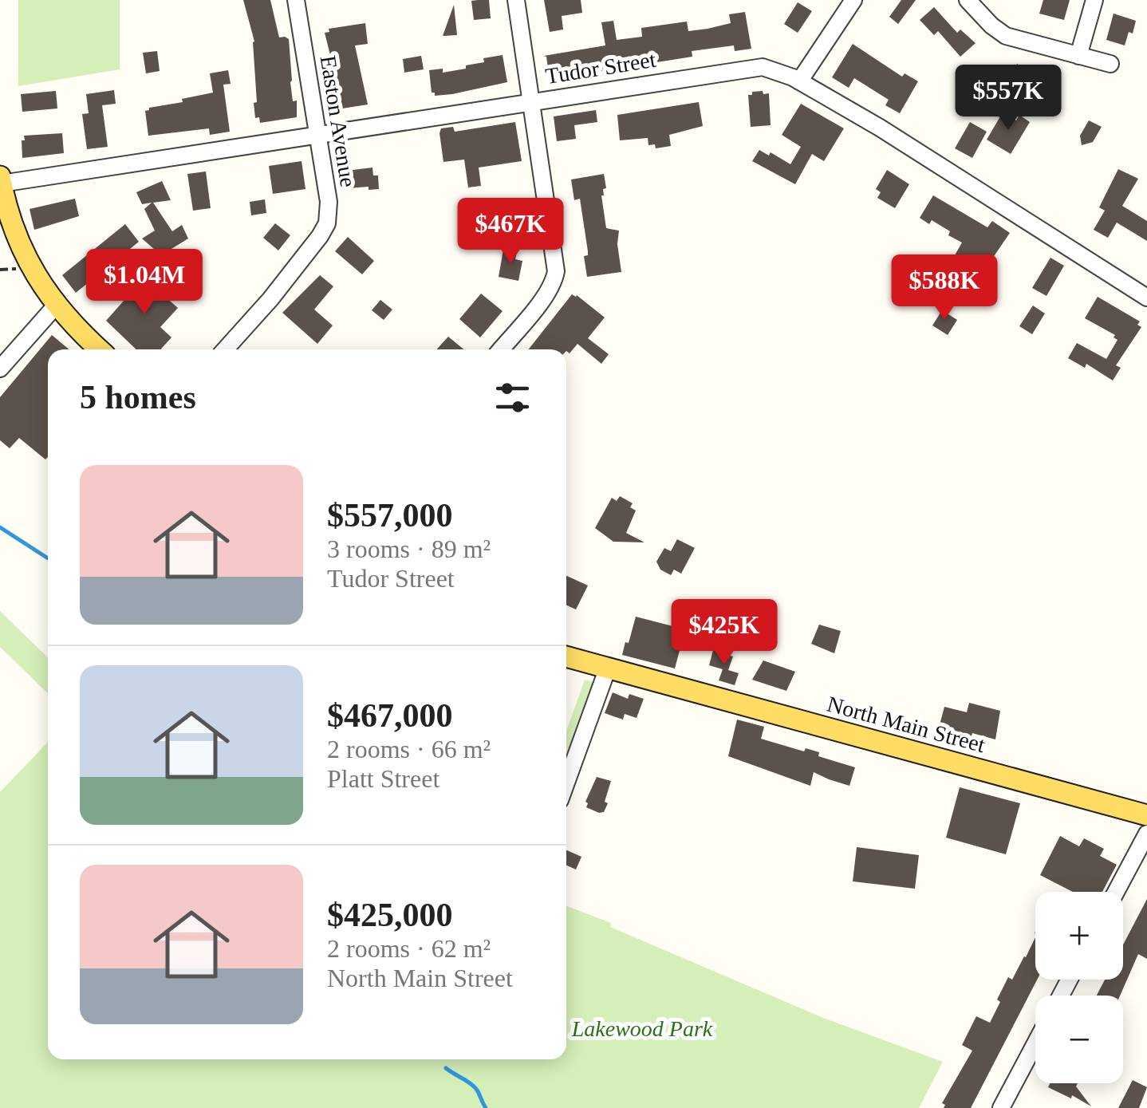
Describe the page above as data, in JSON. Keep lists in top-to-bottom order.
{
  "streets": {
    "main road": ["North Main Street"],
    "street": ["Tudor Street", "Easton Avenue"]
  },
  "crossings": [
    ["Tudor Street", "Easton Avenue"]
  ],
  "parks": ["Lakewood Park"],
  "page": {
    "price": [
      "$557K",
      "$467K",
      "$1.04M",
      "$588K",
      "$425K"
    ],
    "heading": "5 homes",
    "list": [
      {
        "name": "$557,000",
        "note": "3 rooms · 89 m² · Tudor Street"
      },
      {
        "name": "$467,000",
        "note": "2 rooms · 66 m² · Platt Street"
      },
      {
        "name": "$425,000",
        "note": "2 rooms · 62 m² · North Main Street"
      }
    ],
    "map_buttons": ["+", "−"]
  }
}
